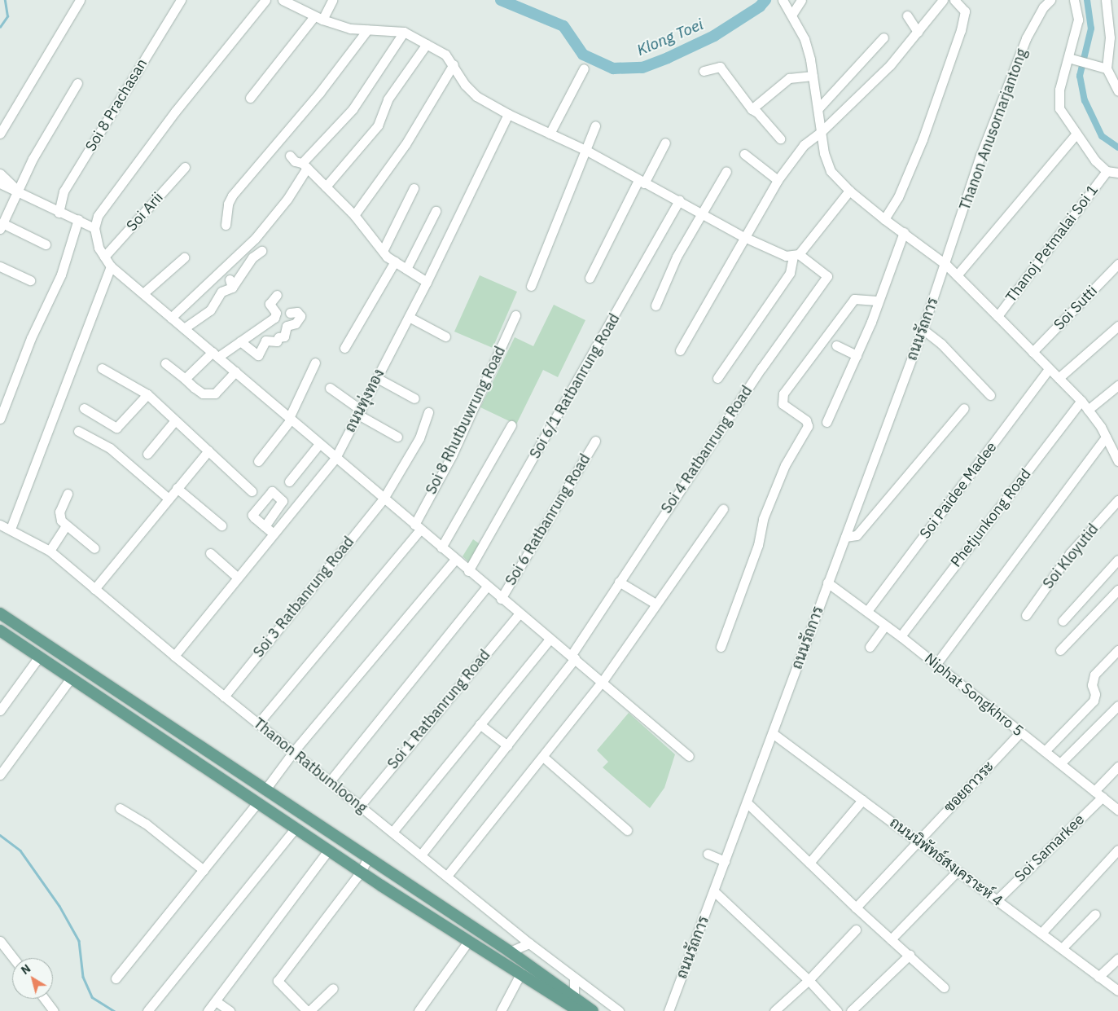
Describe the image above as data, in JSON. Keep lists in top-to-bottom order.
{
  "streets": {
    "street": [
      "Soi 8 Prachasan",
      "Thanon Anusornarjantong",
      "Soi Arii",
      "Thanoj Petmalai Soi 1",
      "Soi Sutti",
      "ถนนรัถการ",
      "Soi 6/1 Ratbanrung Road",
      "ถนนทุ่งทอง",
      "Soi 8 Rhutbuwrung Road",
      "Soi 4 Ratbanrung Road",
      "Soi Paidee Madee",
      "Phetjunkong Road",
      "Soi 6 Ratbanrung Road",
      "Soi Kloyutid",
      "Soi 3 Ratbanrung Road",
      "Niphat Songkhro 5",
      "Soi 1 Ratbanrung Road",
      "Thanon Ratbumloong",
      "ซอยถาวระ",
      "Soi Samarkee",
      "ถนนนิพัทธ์สงเคราะห์ 4"
    ]
  },
  "crossings": [
    ["Thanon Anusornarjantong", "ถนนรัถการ"],
    ["ถนนรัถการ", "Niphat Songkhro 5"],
    ["ถนนรัถการ", "ถนนนิพัทธ์สงเคราะห์ 4"],
    ["ถนนทุ่งทอง", "Thanon Ratbumloong"],
    ["Soi 8 Rhutbuwrung Road", "Thanon Ratbumloong"],
    ["Soi 4 Ratbanrung Road", "Thanon Ratbumloong"],
    ["Soi Paidee Madee", "Niphat Songkhro 5"],
    ["Phetjunkong Road", "Niphat Songkhro 5"],
    ["Soi 3 Ratbanrung Road", "Thanon Ratbumloong"],
    ["Niphat Songkhro 5", "ซอยถาวระ"],
    ["Niphat Songkhro 5", "Soi Samarkee"],
    ["Soi 1 Ratbanrung Road", "Thanon Ratbumloong"],
    ["ซอยถาวระ", "ถนนนิพัทธ์สงเคราะห์ 4"],
    ["Soi Samarkee", "ถนนนิพัทธ์สงเคราะห์ 4"]
  ],
  "water": ["Klong Toei"],
  "north": "top left"
}
